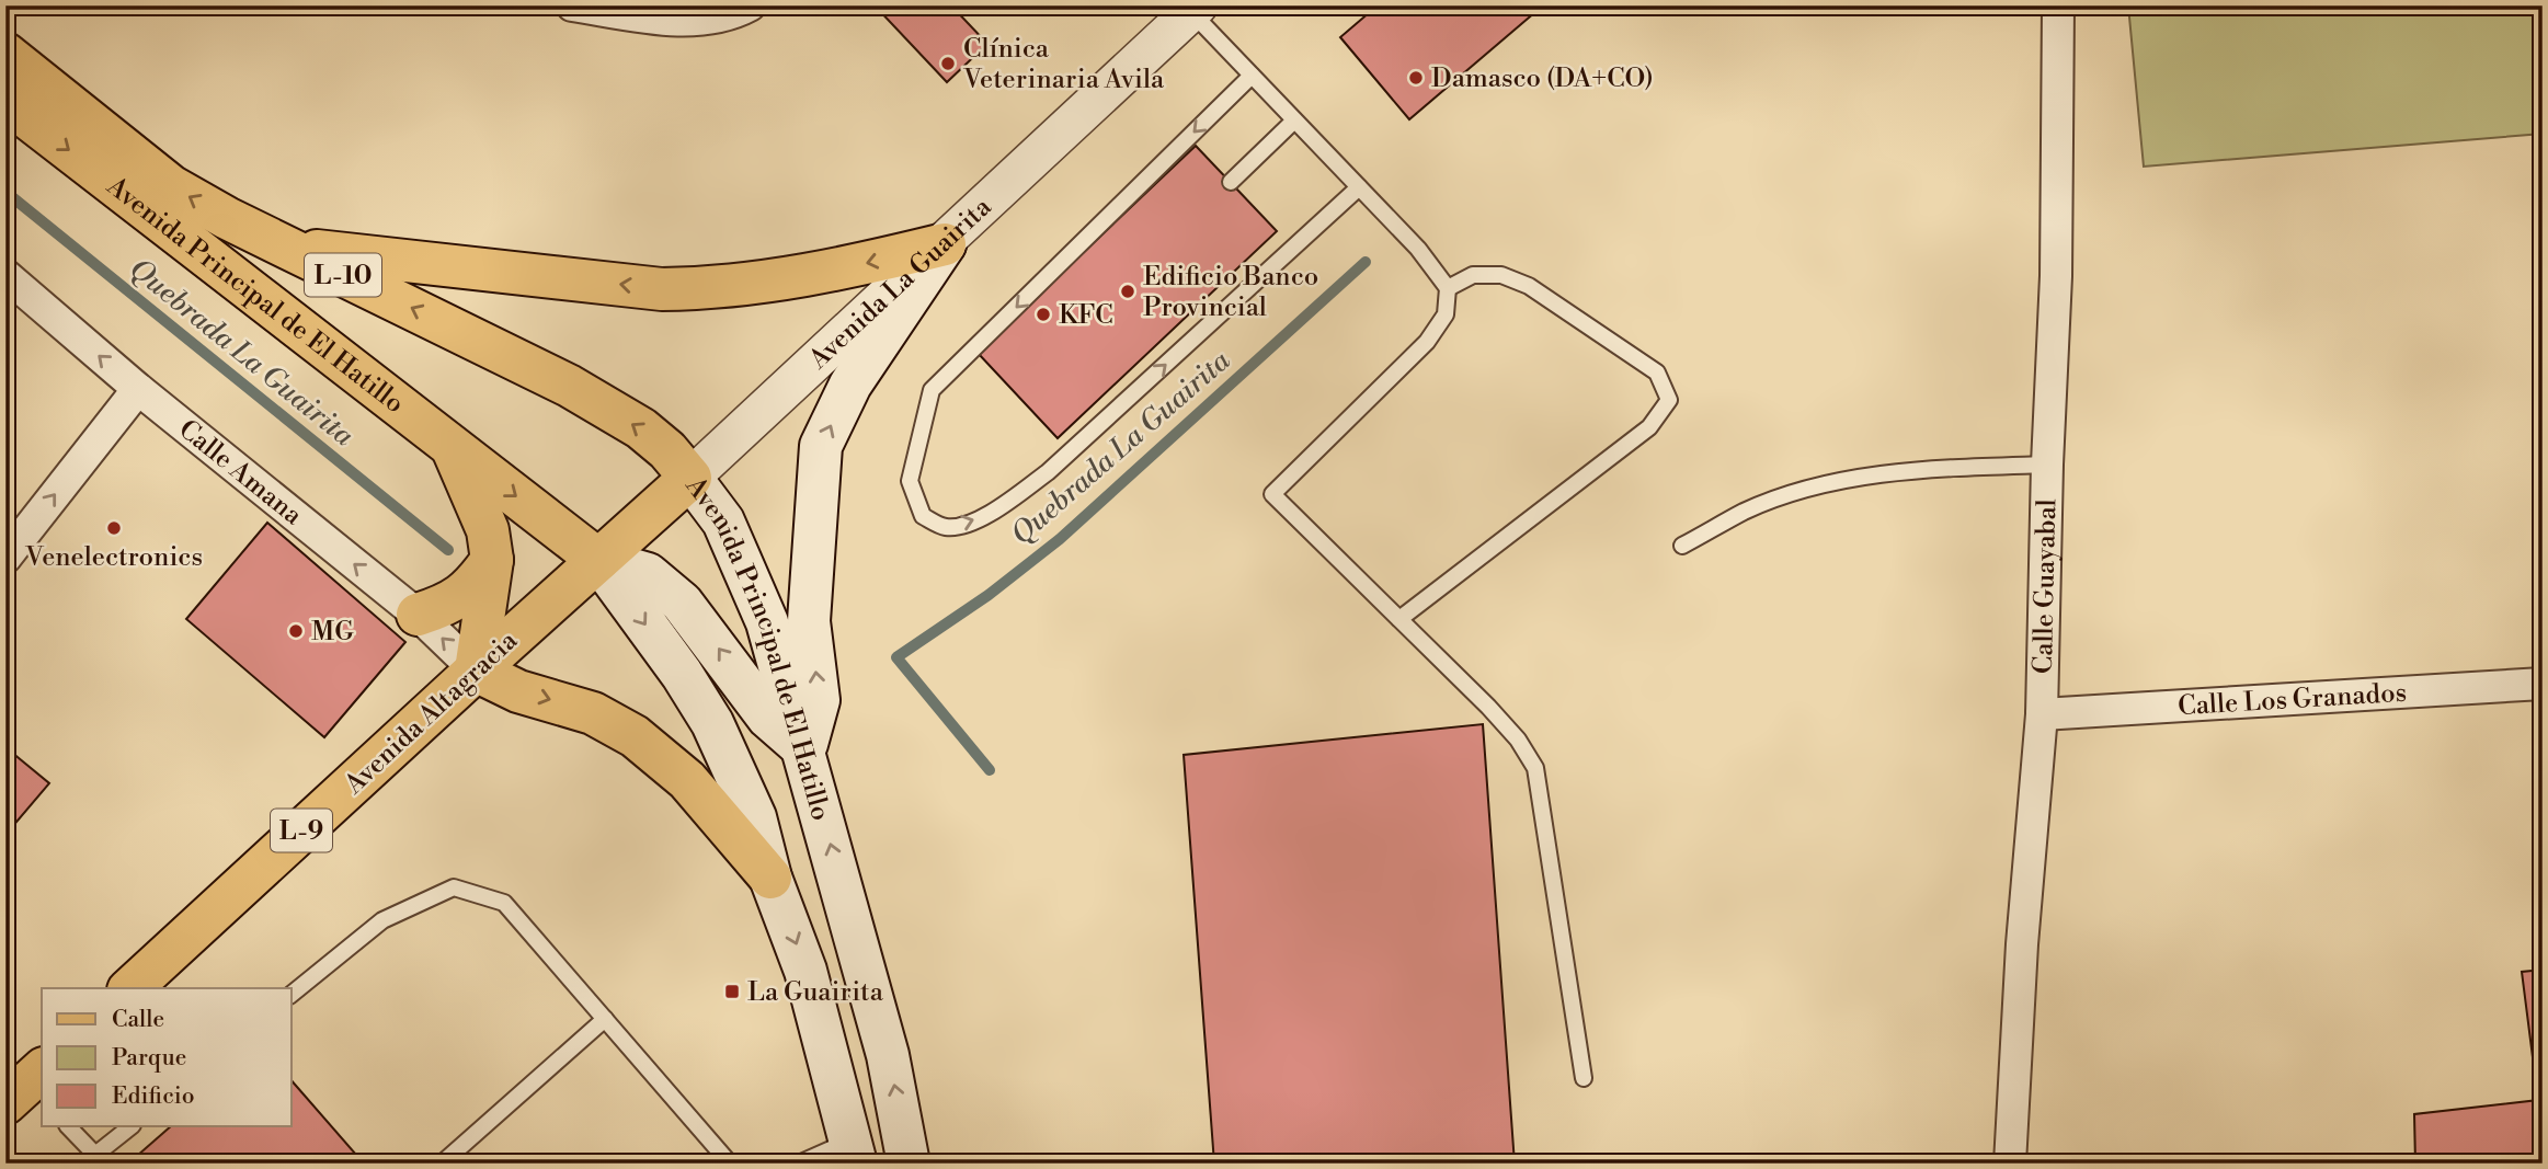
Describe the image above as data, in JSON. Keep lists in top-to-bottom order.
{
  "streets": {
    "main road": [
      "L-10",
      "Avenida La Guairita",
      "Avenida Principal de El Hatillo",
      "Avenida Altagracia",
      "L-9"
    ],
    "street": ["Calle Amana", "Calle Guayabal", "Calle Los Granados"]
  },
  "crossings": [
    ["L-10", "Avenida La Guairita"],
    ["L-10", "Avenida Principal de El Hatillo"],
    ["L-10", "Calle Amana"],
    ["L-10", "Avenida Altagracia"],
    ["Avenida La Guairita", "Avenida Principal de El Hatillo"],
    ["Avenida La Guairita", "Avenida Altagracia"],
    ["Avenida Principal de El Hatillo", "Avenida Altagracia"],
    ["Calle Amana", "Avenida Altagracia"],
    ["Calle Guayabal", "Calle Los Granados"]
  ],
  "one_way": ["Calle Amana"],
  "water": ["Quebrada La Guairita"],
  "places": {
    "other": [
      "Clínica Veterinaria Avila",
      "Damasco (DA+CO)",
      "Edificio Banco Provincial",
      "KFC",
      "Venelectronics",
      "MG"
    ],
    "transit": ["La Guairita"]
  },
  "legend": ["Calle", "Parque", "Edificio"]
}
